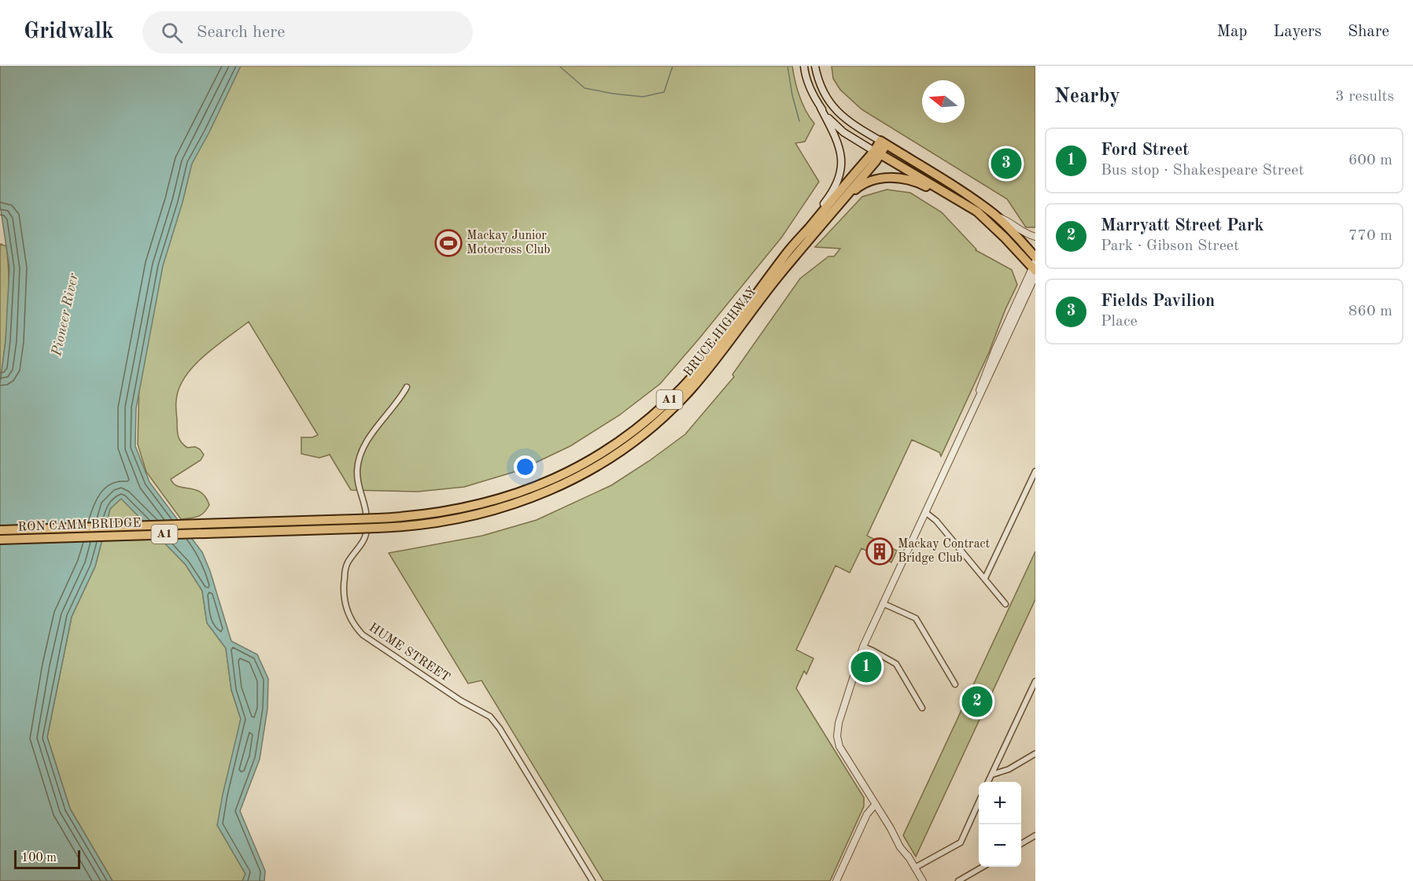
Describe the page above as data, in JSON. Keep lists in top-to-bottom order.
{
  "streets": {
    "highway": ["BRUCE HIGHWAY", "A1", "RON CAMM BRIDGE"],
    "street": ["HUME STREET"]
  },
  "crossings": [
    ["BRUCE HIGHWAY", "A1"],
    ["BRUCE HIGHWAY", "RON CAMM BRIDGE"]
  ],
  "water": ["Pioneer River"],
  "places": {
    "sports": ["Mackay Junior Motocross Club"],
    "building": ["Mackay Contract Bridge Club"]
  },
  "scale_bar": "100 m",
  "north": "left",
  "page": {
    "header": "Gridwalk",
    "search": "Search here",
    "nav": ["Map", "Layers", "Share"],
    "heading": ["Nearby", "3 results"],
    "list": [
      {
        "mark": "1",
        "name": "Ford Street",
        "note": "Bus stop · Shakespeare Street",
        "value": "600 m"
      },
      {
        "mark": "2",
        "name": "Marryatt Street Park",
        "note": "Park · Gibson Street",
        "value": "770 m"
      },
      {
        "mark": "3",
        "name": "Fields Pavilion",
        "note": "Place",
        "value": "860 m"
      }
    ],
    "pins": ["3", "1", "2"],
    "map_buttons": ["+", "−"],
    "scale": "100 m"
  }
}
